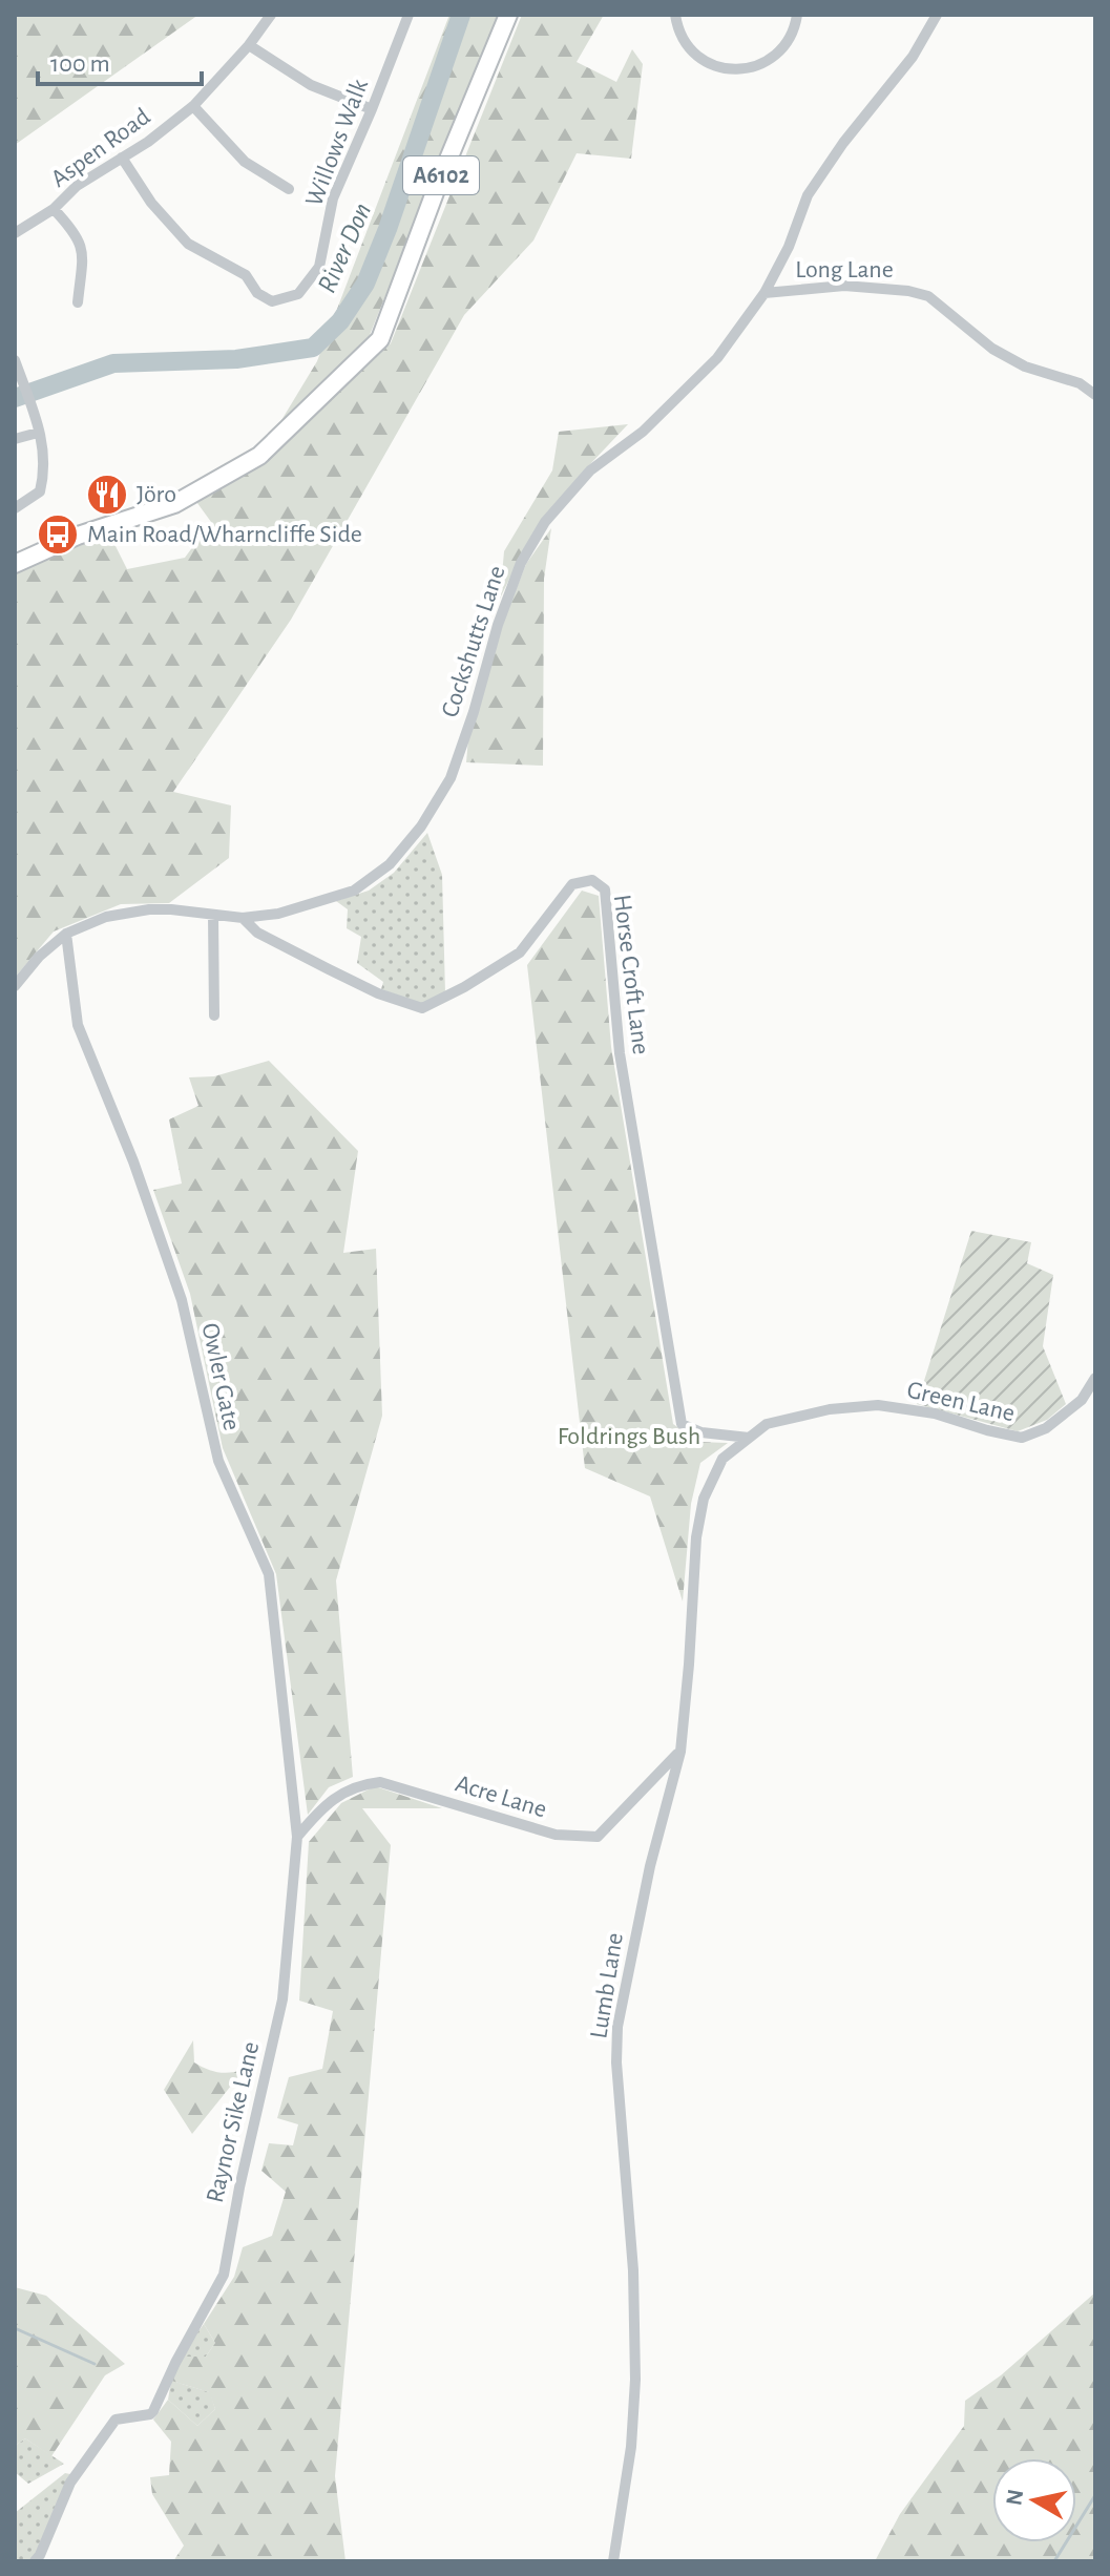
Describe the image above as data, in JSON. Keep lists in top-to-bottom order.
{
  "streets": {
    "main road": ["A6102"],
    "street": [
      "Willows Walk",
      "Aspen Road",
      "Long Lane",
      "Cockshutts Lane",
      "Horse Croft Lane",
      "Owler Gate",
      "Green Lane",
      "Acre Lane",
      "Lumb Lane",
      "Raynor Sike Lane"
    ]
  },
  "crossings": [
    ["Willows Walk", "Aspen Road"],
    ["Long Lane", "Cockshutts Lane"],
    ["Cockshutts Lane", "Horse Croft Lane"],
    ["Cockshutts Lane", "Owler Gate"],
    ["Horse Croft Lane", "Green Lane"],
    ["Horse Croft Lane", "Lumb Lane"],
    ["Owler Gate", "Acre Lane"],
    ["Owler Gate", "Raynor Sike Lane"],
    ["Green Lane", "Lumb Lane"],
    ["Acre Lane", "Lumb Lane"],
    ["Acre Lane", "Raynor Sike Lane"]
  ],
  "water": ["River Don"],
  "parks": ["Foldrings Bush"],
  "places": {
    "restaurant": ["Jöro"],
    "bus stop": ["Main Road/Wharncliffe Side"]
  },
  "scale_bar": "100 m",
  "north": "left"
}
